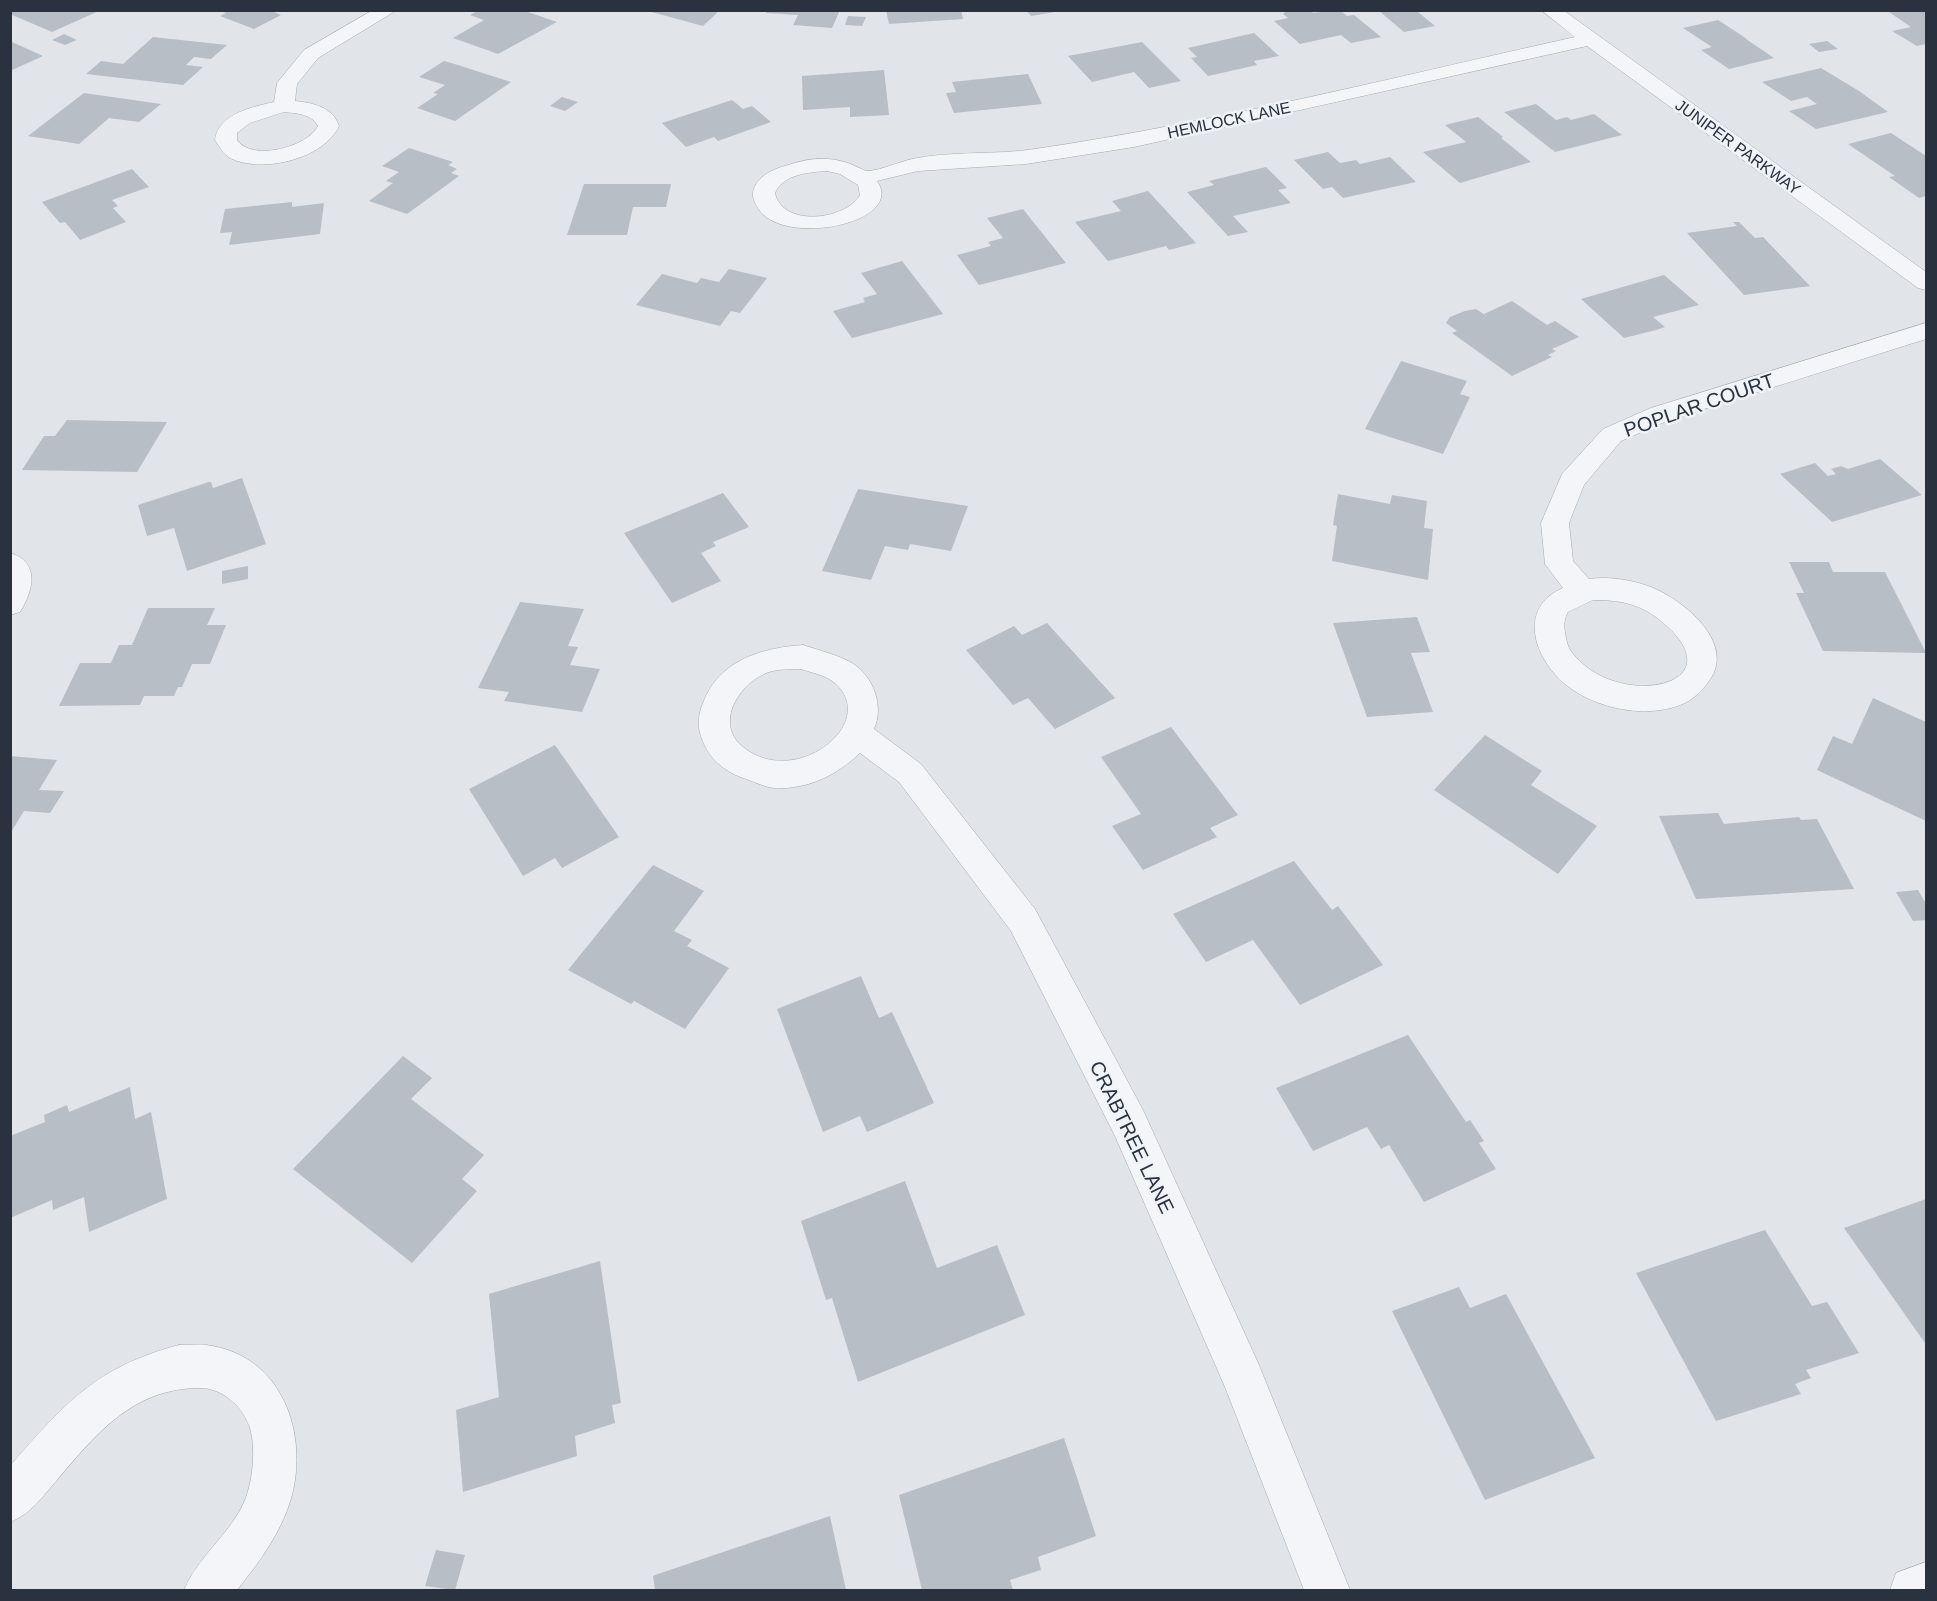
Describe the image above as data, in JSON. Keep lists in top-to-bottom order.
{
  "streets": {
    "street": [
      "HEMLOCK LANE",
      "JUNIPER PARKWAY",
      "POPLAR COURT",
      "CRABTREE LANE"
    ]
  },
  "crossings": [
    ["HEMLOCK LANE", "JUNIPER PARKWAY"]
  ]
}
